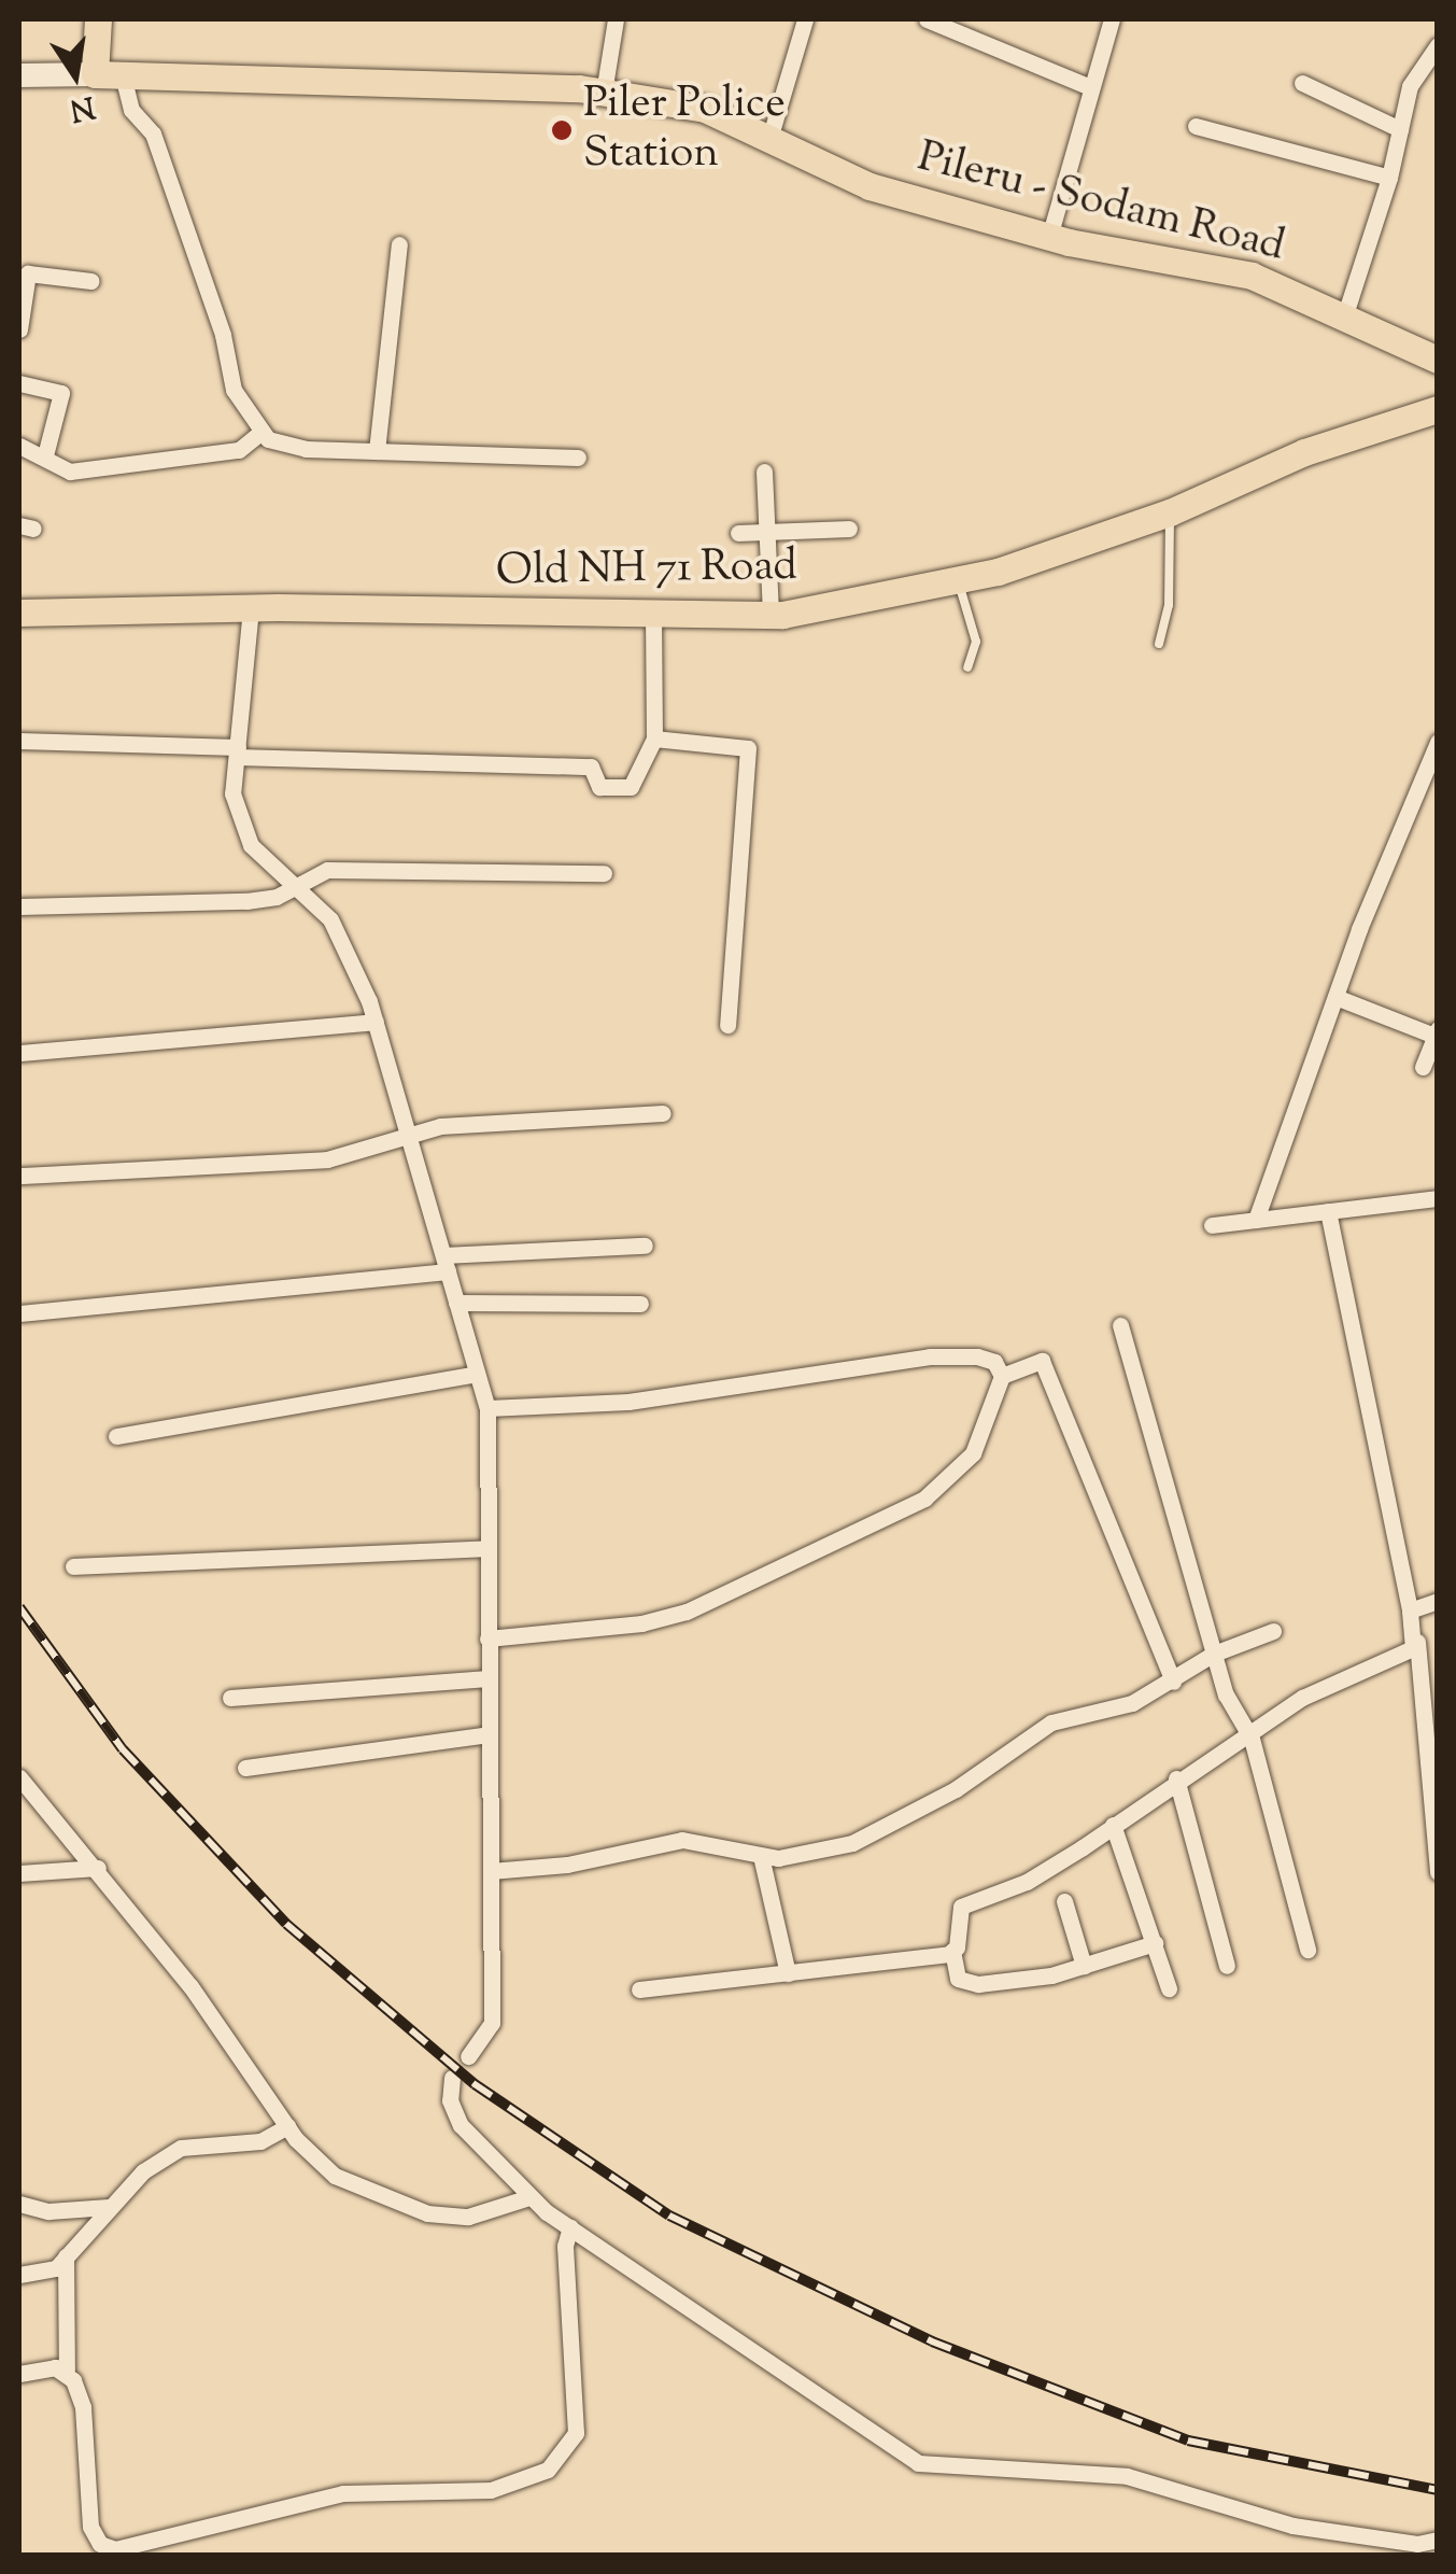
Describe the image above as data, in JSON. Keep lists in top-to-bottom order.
{
  "streets": {
    "main road": ["Pileru - Sodam Road", "Old NH 71 Road"]
  },
  "places": ["Piler Police Station"],
  "north": "bottom"
}
